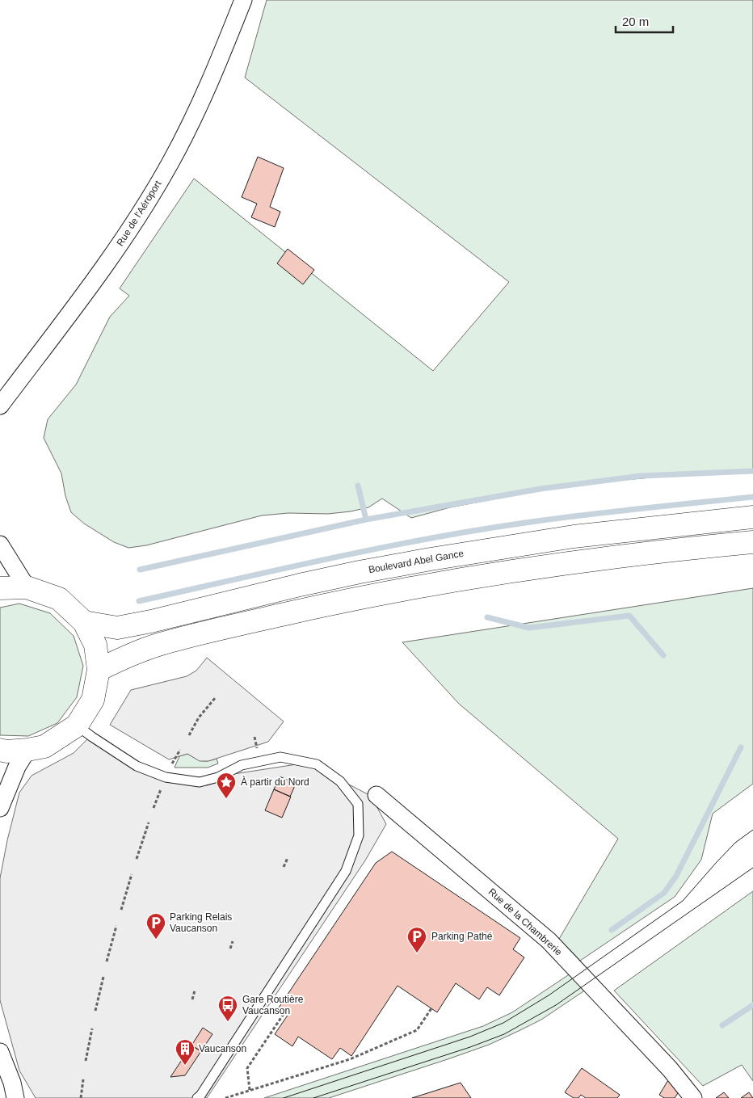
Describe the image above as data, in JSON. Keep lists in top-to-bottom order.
{
  "streets": {
    "main road": ["Boulevard Abel Gance"],
    "street": ["Rue de l'Aéroport", "Rue de la Chambrerie"]
  },
  "places": {
    "place": ["À partir du Nord"],
    "parking": ["Parking Relais Vaucanson", "Parking Pathé"],
    "bus stop": ["Gare Routière Vaucanson"],
    "building": ["Vaucanson"]
  },
  "scale_bar": "20 m"
}
